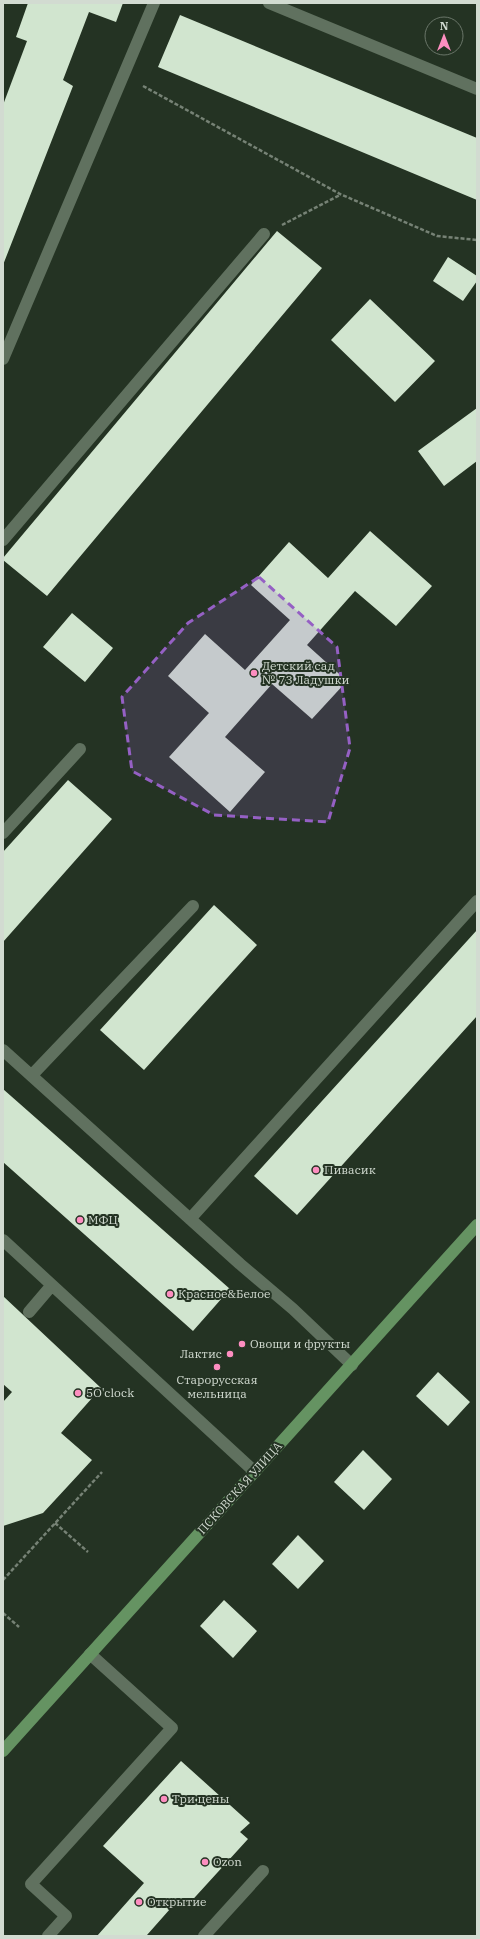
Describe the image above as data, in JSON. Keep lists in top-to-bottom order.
{
  "streets": {
    "main road": ["ПСКОВСКАЯ УЛИЦА"]
  },
  "places": [
    "Детский сад № 73 Ладушки",
    "Пивасик",
    "МФЦ",
    "Красное&Белое",
    "Овощи и фрукты",
    "Лактис",
    "Старорусская мельница",
    "5O'clock",
    "Три цены",
    "Ozon",
    "Открытие"
  ],
  "north": "top"
}
